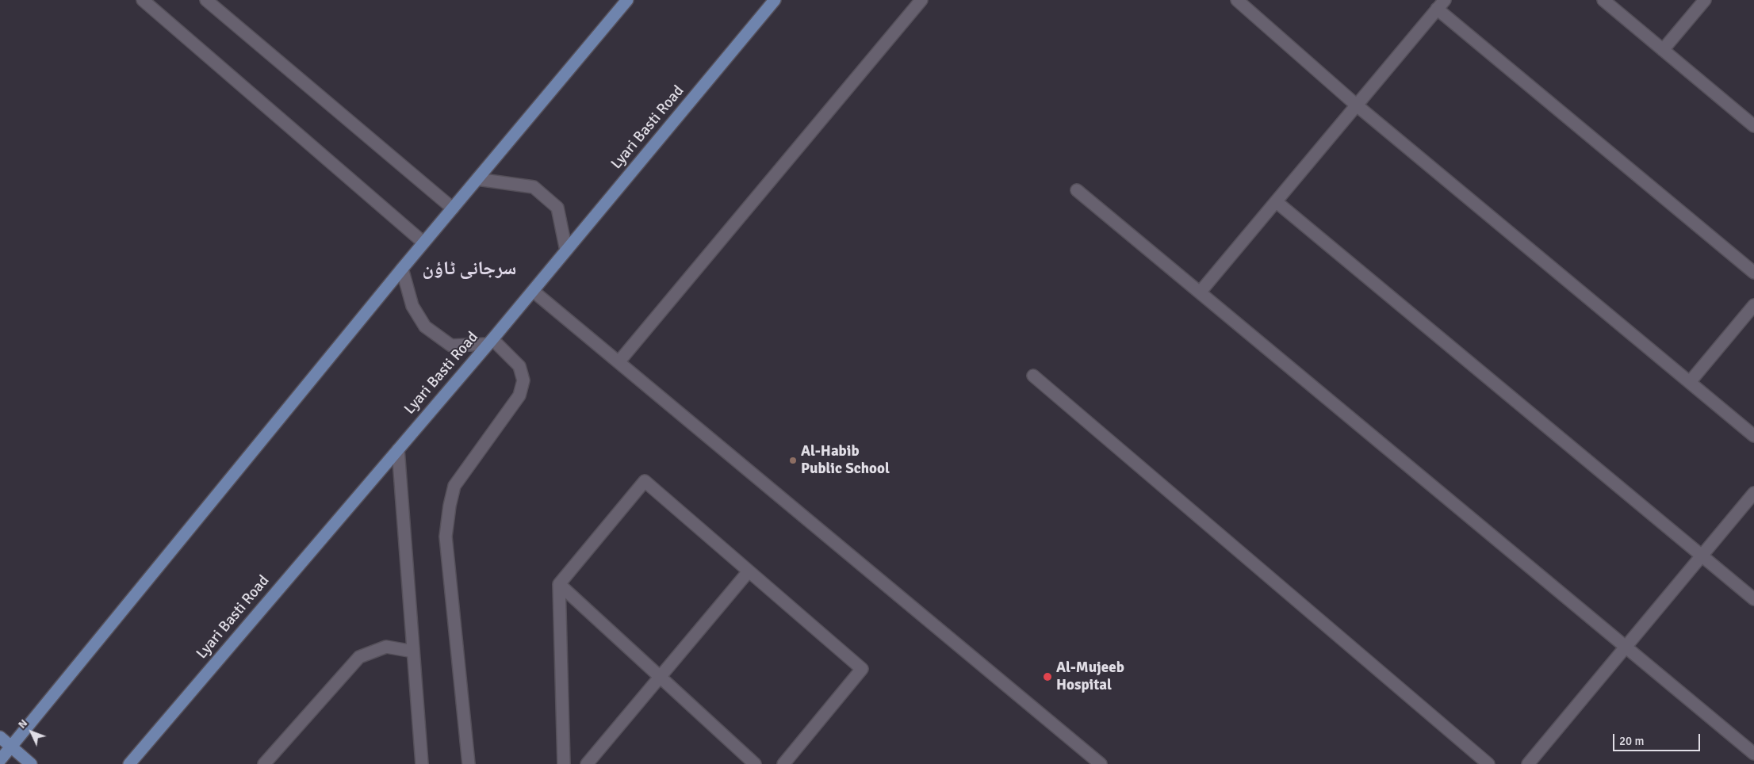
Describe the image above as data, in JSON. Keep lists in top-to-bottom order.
{
  "streets": {
    "main road": ["Lyari Basti Road"]
  },
  "districts": ["سرجانی ٹاؤن"],
  "places": ["Al-Habib Public School", "Al-Mujeeb Hospital"],
  "scale_bar": "20 m",
  "north": "top left"
}
